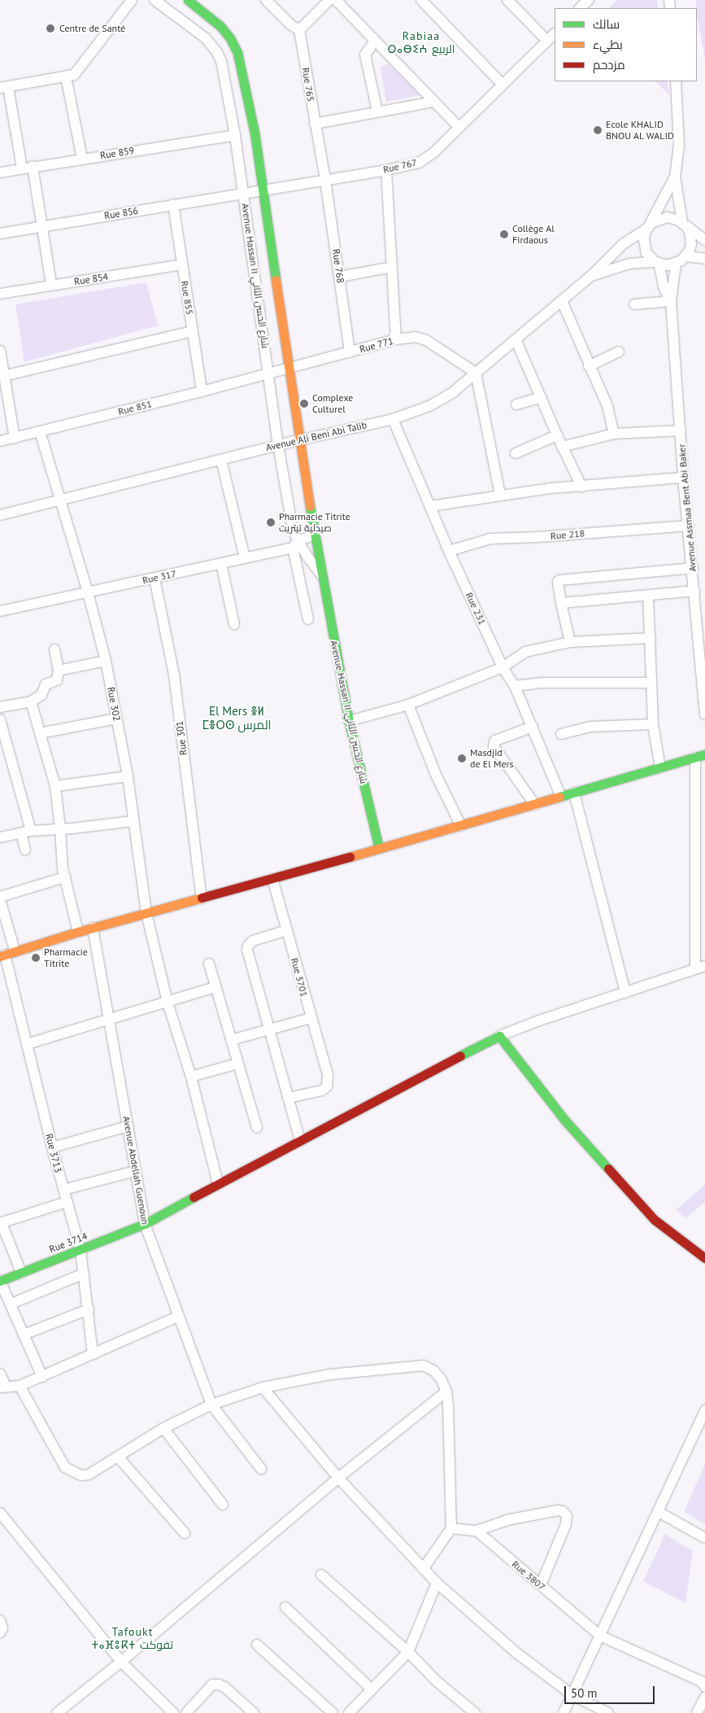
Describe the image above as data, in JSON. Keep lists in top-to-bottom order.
{
  "streets": {
    "street": [
      "Rue 765",
      "Rue 859",
      "Rue 767",
      "Rue 856",
      "Rue 768",
      "Avenue Hassan II شارع الحسن الثاني",
      "Rue 854",
      "Rue 855",
      "Rue 771",
      "Rue 851",
      "Avenue Ali Beni Abi Talib",
      "Avenue Assmaa Bent Abi Baker",
      "Rue 218",
      "Rue 317",
      "Rue 231",
      "Rue 302",
      "Rue 301",
      "Rue 3701",
      "Rue 3713",
      "Avenue Abdellah Guenoun",
      "Rue 3714",
      "Rue 3807"
    ]
  },
  "crossings": [
    ["Rue 765", "Rue 767"],
    ["Rue 765", "Rue 768"],
    ["Rue 859", "Avenue Hassan II شارع الحسن الثاني"],
    ["Rue 767", "Rue 856"],
    ["Rue 767", "Rue 768"],
    ["Rue 767", "Avenue Hassan II شارع الحسن الثاني"],
    ["Rue 856", "Avenue Hassan II شارع الحسن الثاني"],
    ["Rue 856", "Rue 855"],
    ["Rue 768", "Rue 771"],
    ["Avenue Hassan II شارع الحسن الثاني", "Rue 771"],
    ["Avenue Hassan II شارع الحسن الثاني", "Rue 851"],
    ["Avenue Hassan II شارع الحسن الثاني", "Avenue Ali Beni Abi Talib"],
    ["Avenue Hassan II شارع الحسن الثاني", "Rue 317"],
    ["Rue 854", "Rue 855"],
    ["Rue 855", "Rue 851"],
    ["Rue 771", "Rue 851"],
    ["Rue 771", "Avenue Ali Beni Abi Talib"],
    ["Rue 851", "Rue 302"],
    ["Avenue Ali Beni Abi Talib", "Avenue Assmaa Bent Abi Baker"],
    ["Avenue Ali Beni Abi Talib", "Rue 231"],
    ["Avenue Ali Beni Abi Talib", "Rue 302"],
    ["Avenue Assmaa Bent Abi Baker", "Rue 218"],
    ["Rue 218", "Rue 231"],
    ["Rue 317", "Rue 302"],
    ["Rue 317", "Rue 301"],
    ["Rue 302", "Rue 3714"],
    ["Rue 3713", "Rue 3714"],
    ["Avenue Abdellah Guenoun", "Rue 3714"]
  ],
  "districts": ["Rabiaa ⵔⴰⴱⵉⵄ الربيع", "El Mers ⴻⵍ ⵎⴻⵔⵙ المرس", "Tafoukt ⵜⴰⴼⵓⴽⵜ تفوكت"],
  "places": [
    "Centre de Santé",
    "Ecole KHALID BNOU AL WALID",
    "Collège Al Firdaous",
    "Complexe Culturel",
    "Pharmacie Titrite صيدلية تيتريت",
    "Masdjid de El Mers",
    "Pharmacie Titrite"
  ],
  "legend": ["سالك", "بطيء", "مزدحم"],
  "scale_bar": "50 m"
}
